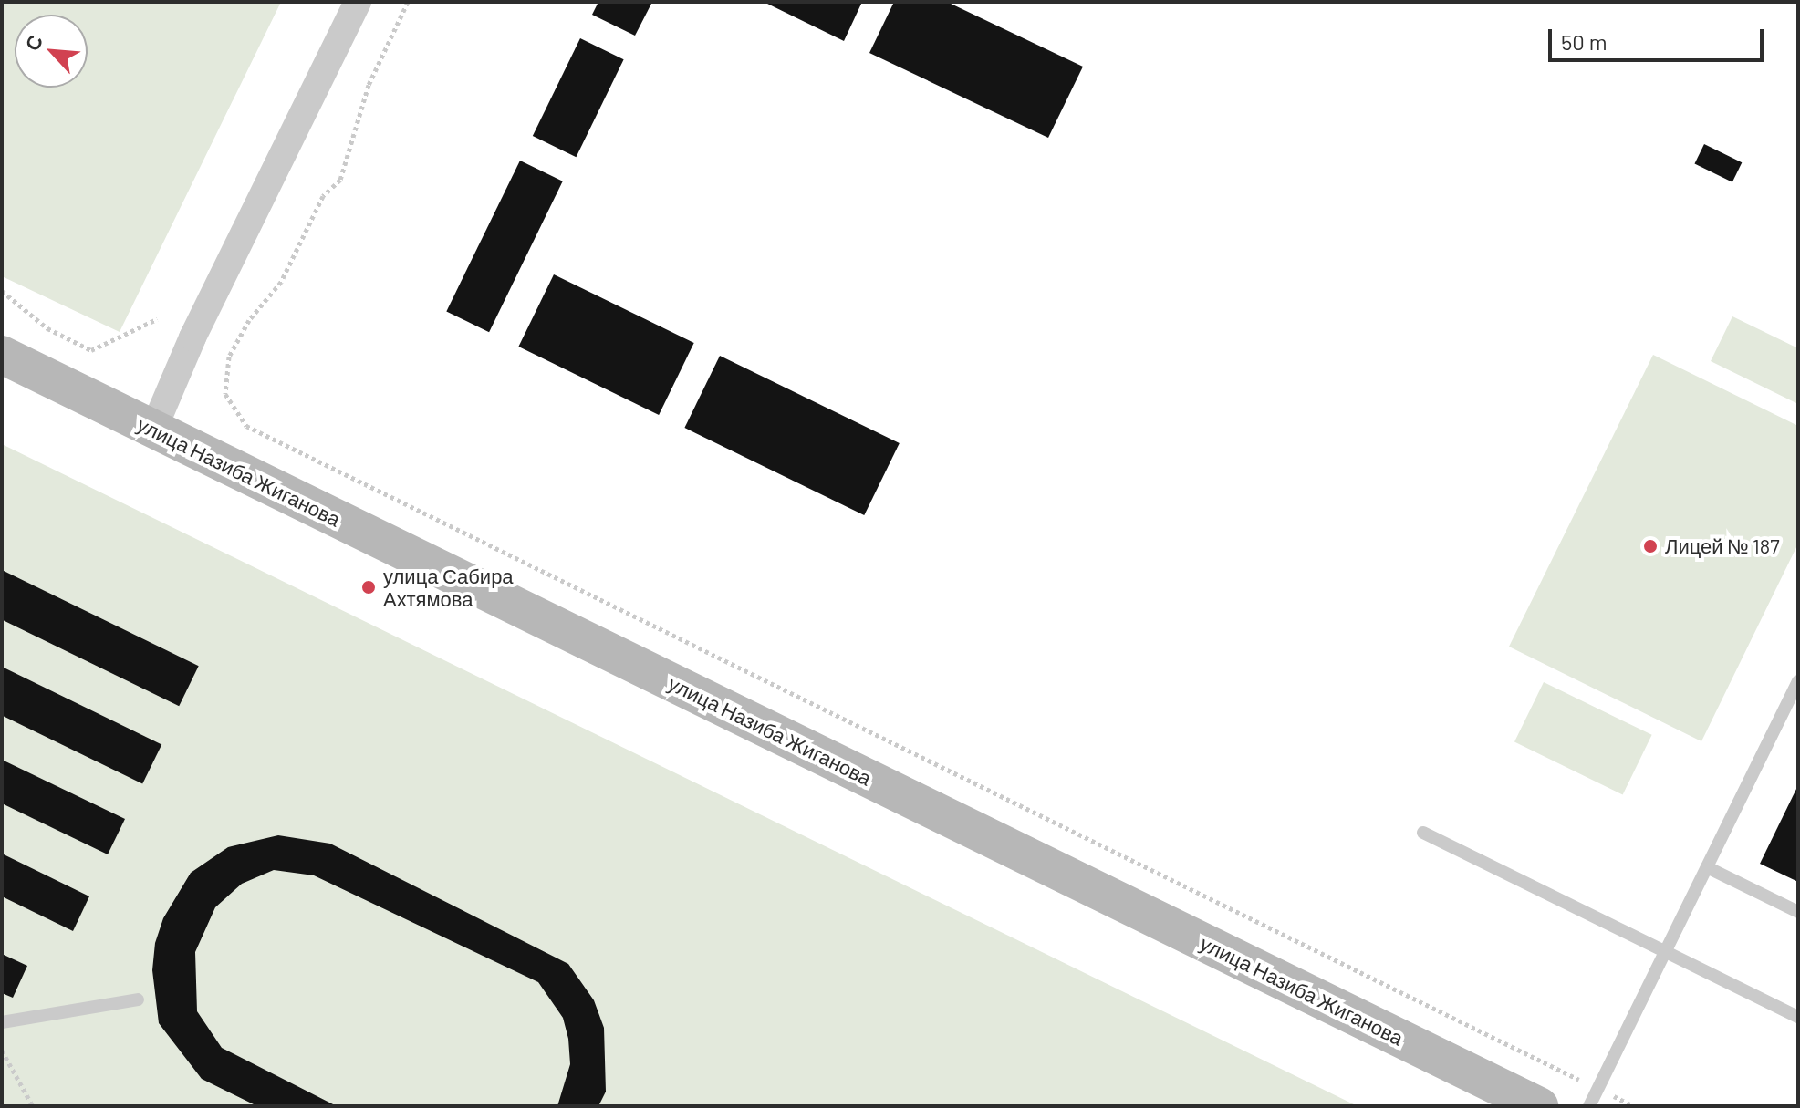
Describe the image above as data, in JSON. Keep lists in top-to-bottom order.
{
  "streets": {
    "street": ["улица Назиба Жиганова"]
  },
  "places": ["Лицей № 187", "улица Сабира Ахтямова"],
  "scale_bar": "50 m",
  "north": "top left"
}
